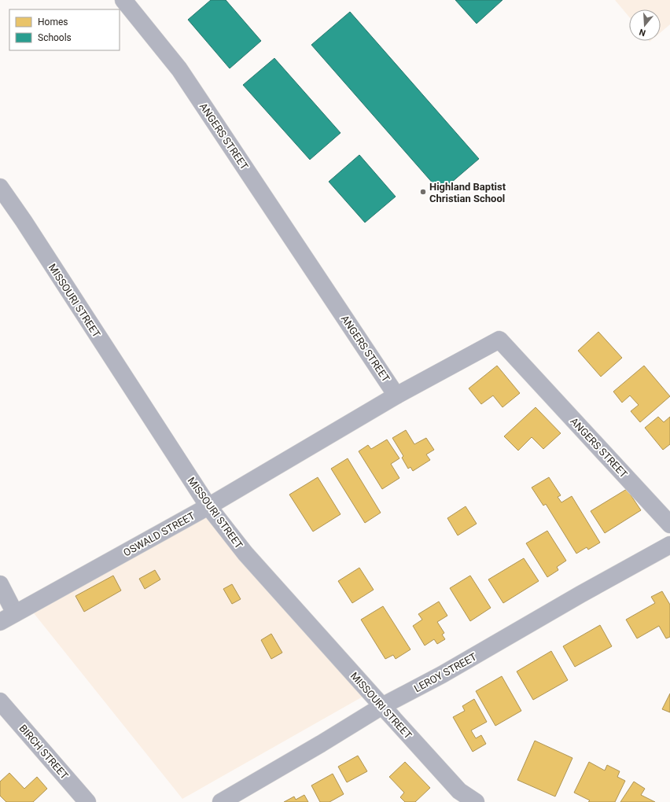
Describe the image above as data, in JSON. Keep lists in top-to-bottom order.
{
  "streets": {
    "street": [
      "ANGERS STREET",
      "MISSOURI STREET",
      "OSWALD STREET",
      "LEROY STREET",
      "BIRCH STREET"
    ]
  },
  "crossings": [
    ["ANGERS STREET", "OSWALD STREET"],
    ["MISSOURI STREET", "OSWALD STREET"],
    ["MISSOURI STREET", "LEROY STREET"]
  ],
  "places": ["Highland Baptist Christian School"],
  "legend": ["Homes", "Schools"],
  "north": "bottom"
}
